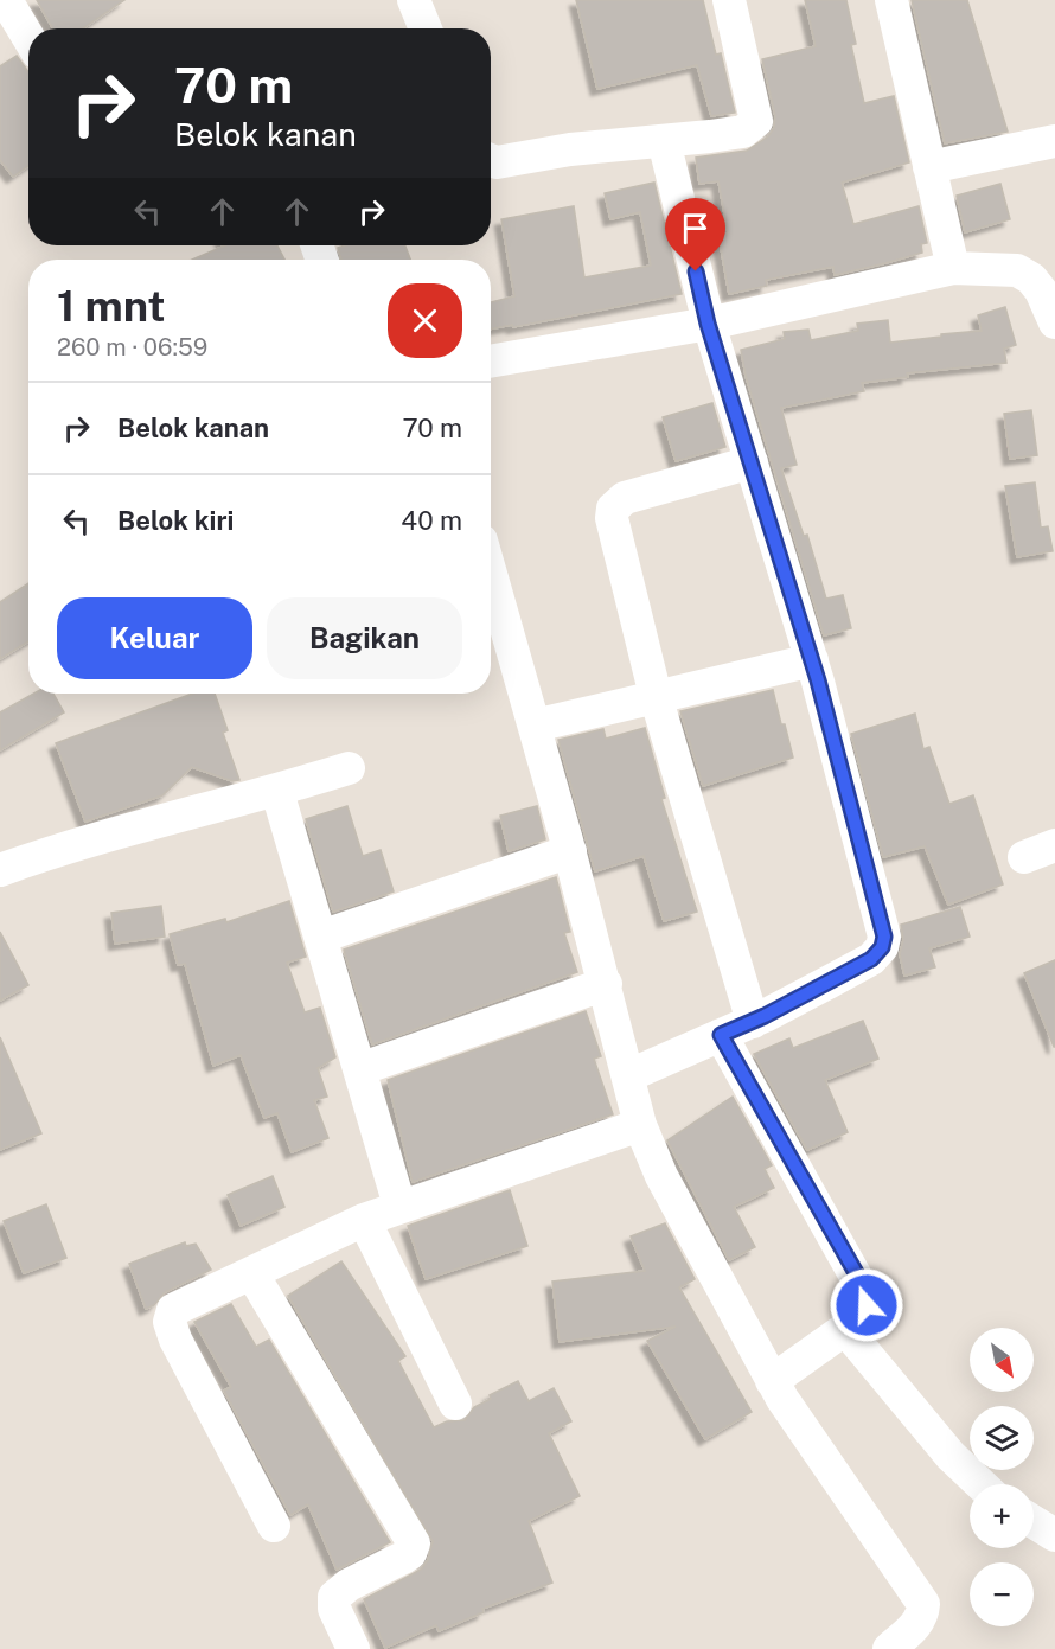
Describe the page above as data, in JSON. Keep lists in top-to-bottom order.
{
  "north": "bottom right",
  "page": {
    "turn": ["70 m", "Belok kanan"],
    "heading": ["1 mnt", "260 m · 06:59"],
    "list": [
      {
        "name": "Belok kanan",
        "value": "70 m"
      },
      {
        "name": "Belok kiri",
        "value": "40 m"
      }
    ],
    "buttons": ["Keluar", "Bagikan"],
    "map_buttons": ["+", "−"]
  }
}
